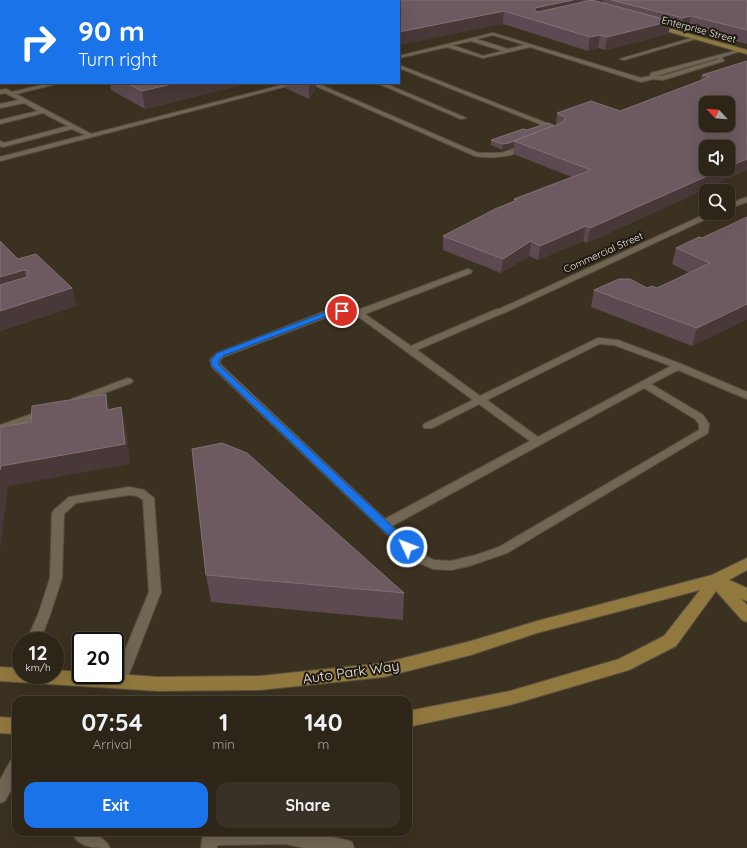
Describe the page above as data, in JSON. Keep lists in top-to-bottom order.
{
  "streets": {
    "main road": ["Enterprise Street", "Auto Park Way"],
    "street": ["Commercial Street"]
  },
  "north": "top left",
  "page": {
    "turn": ["90 m", "Turn right"],
    "speed": "12 km/h",
    "limit": "20",
    "eta": [
      "07:54",
      "Arrival",
      "1",
      "min",
      "140",
      "m"
    ],
    "buttons": ["Exit", "Share"]
  }
}
